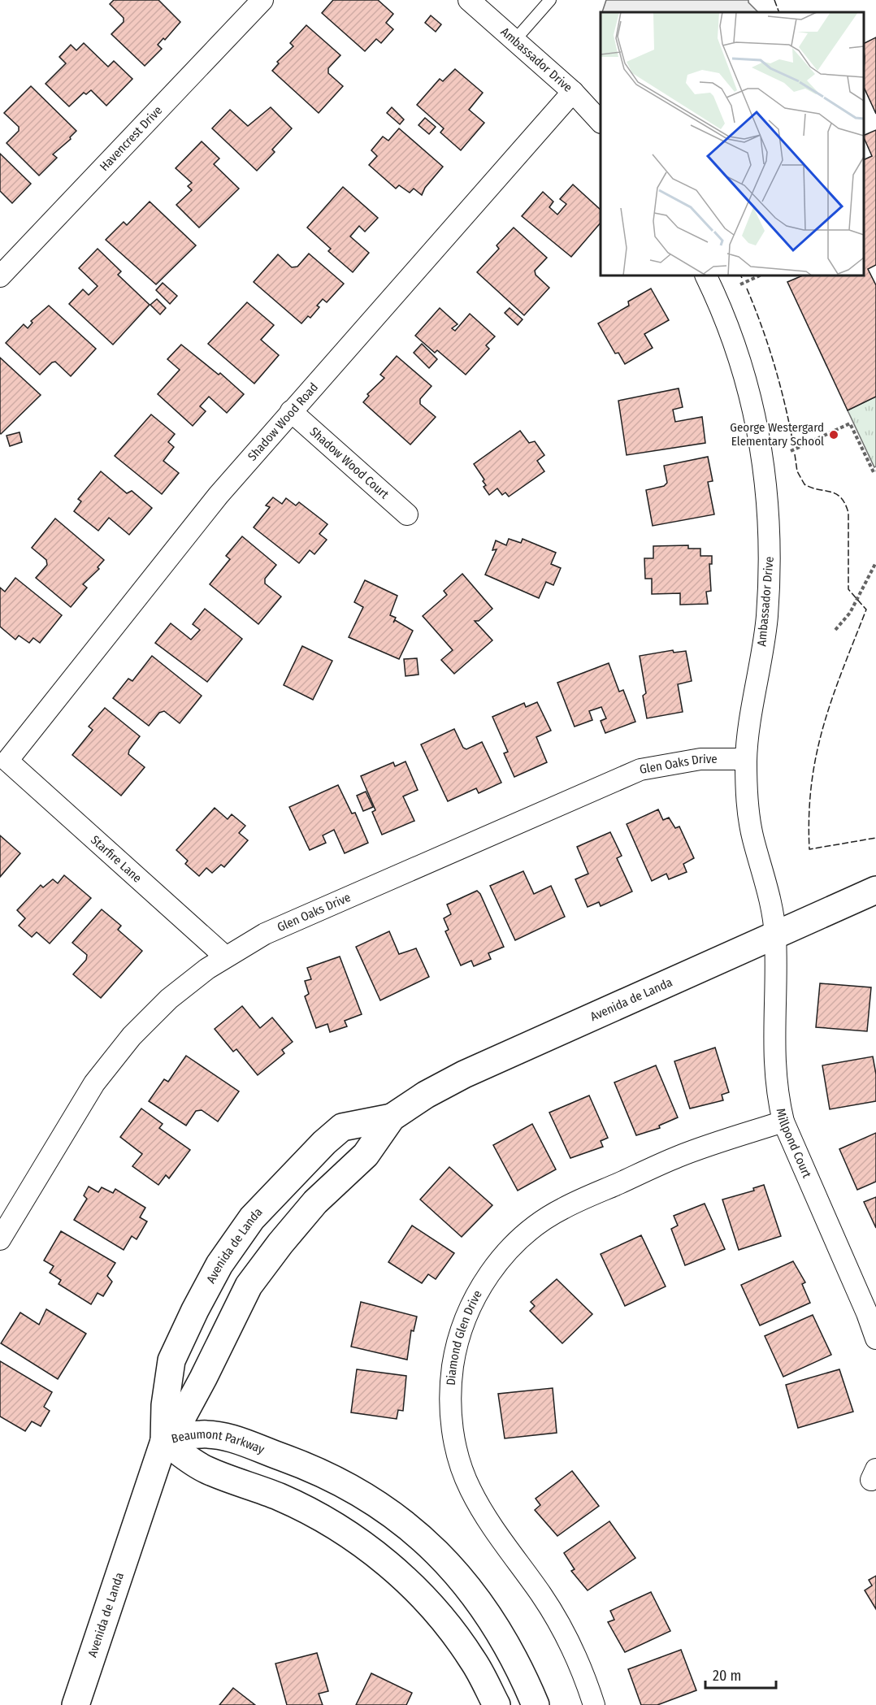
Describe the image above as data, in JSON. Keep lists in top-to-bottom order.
{
  "streets": {
    "street": [
      "Ambassador Drive",
      "Havencrest Drive",
      "Shadow Wood Road",
      "Shadow Wood Court",
      "Glen Oaks Drive",
      "Starfire Lane",
      "Avenida de Landa",
      "Millpond Court",
      "Diamond Glen Drive",
      "Beaumont Parkway"
    ]
  },
  "crossings": [
    ["Ambassador Drive", "Shadow Wood Road"],
    ["Ambassador Drive", "Glen Oaks Drive"],
    ["Ambassador Drive", "Avenida de Landa"],
    ["Ambassador Drive", "Millpond Court"],
    ["Shadow Wood Road", "Shadow Wood Court"],
    ["Shadow Wood Road", "Starfire Lane"],
    ["Glen Oaks Drive", "Starfire Lane"],
    ["Avenida de Landa", "Millpond Court"],
    ["Avenida de Landa", "Beaumont Parkway"],
    ["Millpond Court", "Diamond Glen Drive"]
  ],
  "places": ["George Westergard Elementary School"],
  "scale_bar": "20 m"
}
